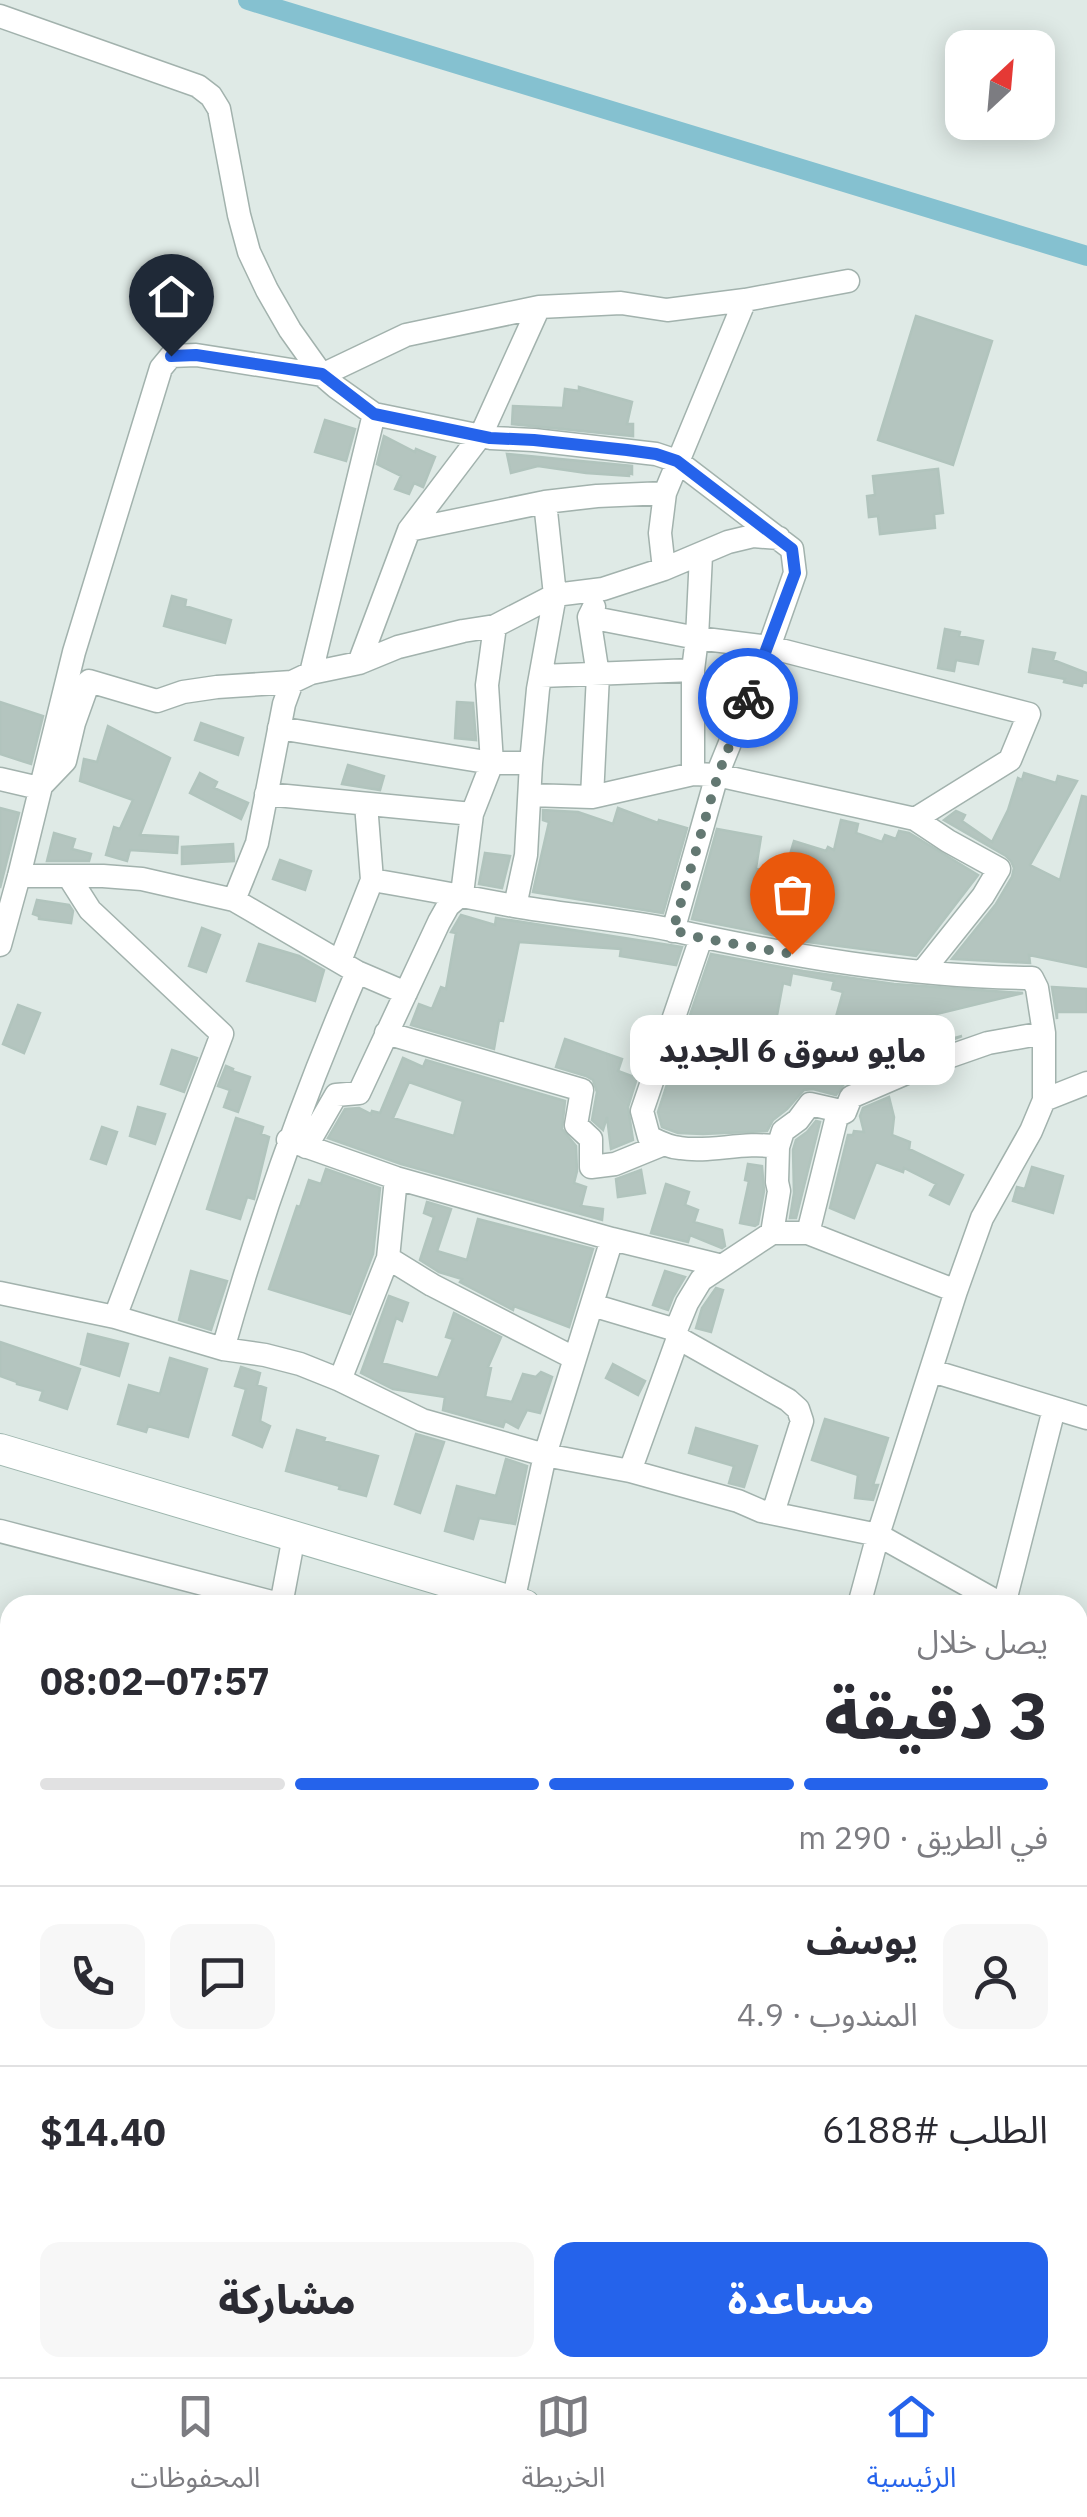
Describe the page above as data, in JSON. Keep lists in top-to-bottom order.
{
  "places": ["مايو سوق 6 الجديد"],
  "north": "top right",
  "page": {
    "bubble": "مايو سوق 6 الجديد",
    "heading": ["3 دقيقة", "يصل خلال", "07:57–08:02"],
    "panel": [
      "يوسف",
      "المندوب · 4.9",
      "الطلب #6188",
      "$14.40"
    ],
    "bar": "في الطريق · 290 m",
    "buttons": ["مساعدة", "مشاركة"],
    "tabs": ["الرئيسية", "الخريطة", "المحفوظات"]
  }
}
